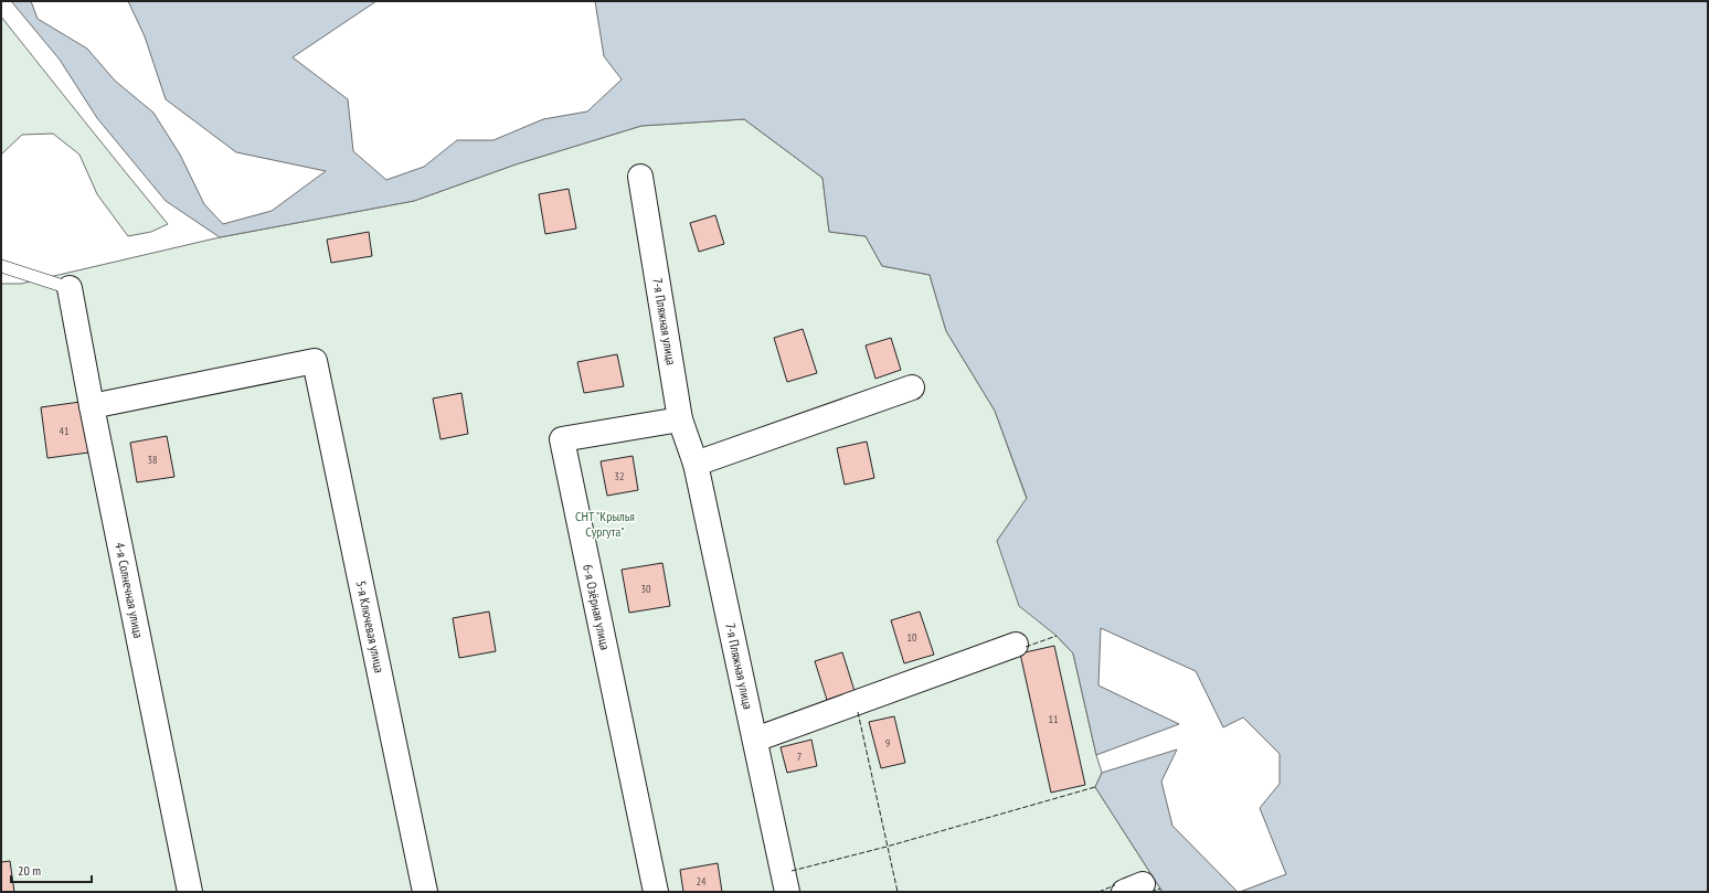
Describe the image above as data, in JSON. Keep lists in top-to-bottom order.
{
  "streets": {
    "street": [
      "7-я Пляжная улица",
      "4-я Солнечная улица",
      "6-я Озёрная улица",
      "5-я Ключевая улица"
    ]
  },
  "crossings": [
    ["7-я Пляжная улица", "6-я Озёрная улица"],
    ["4-я Солнечная улица", "5-я Ключевая улица"]
  ],
  "parks": ["CНТ \"Крылья Сургута\""],
  "house_numbers": [
    "41",
    "38",
    "32",
    "30",
    "10",
    "11",
    "9",
    "7",
    "24"
  ],
  "scale_bar": "20 m"
}
